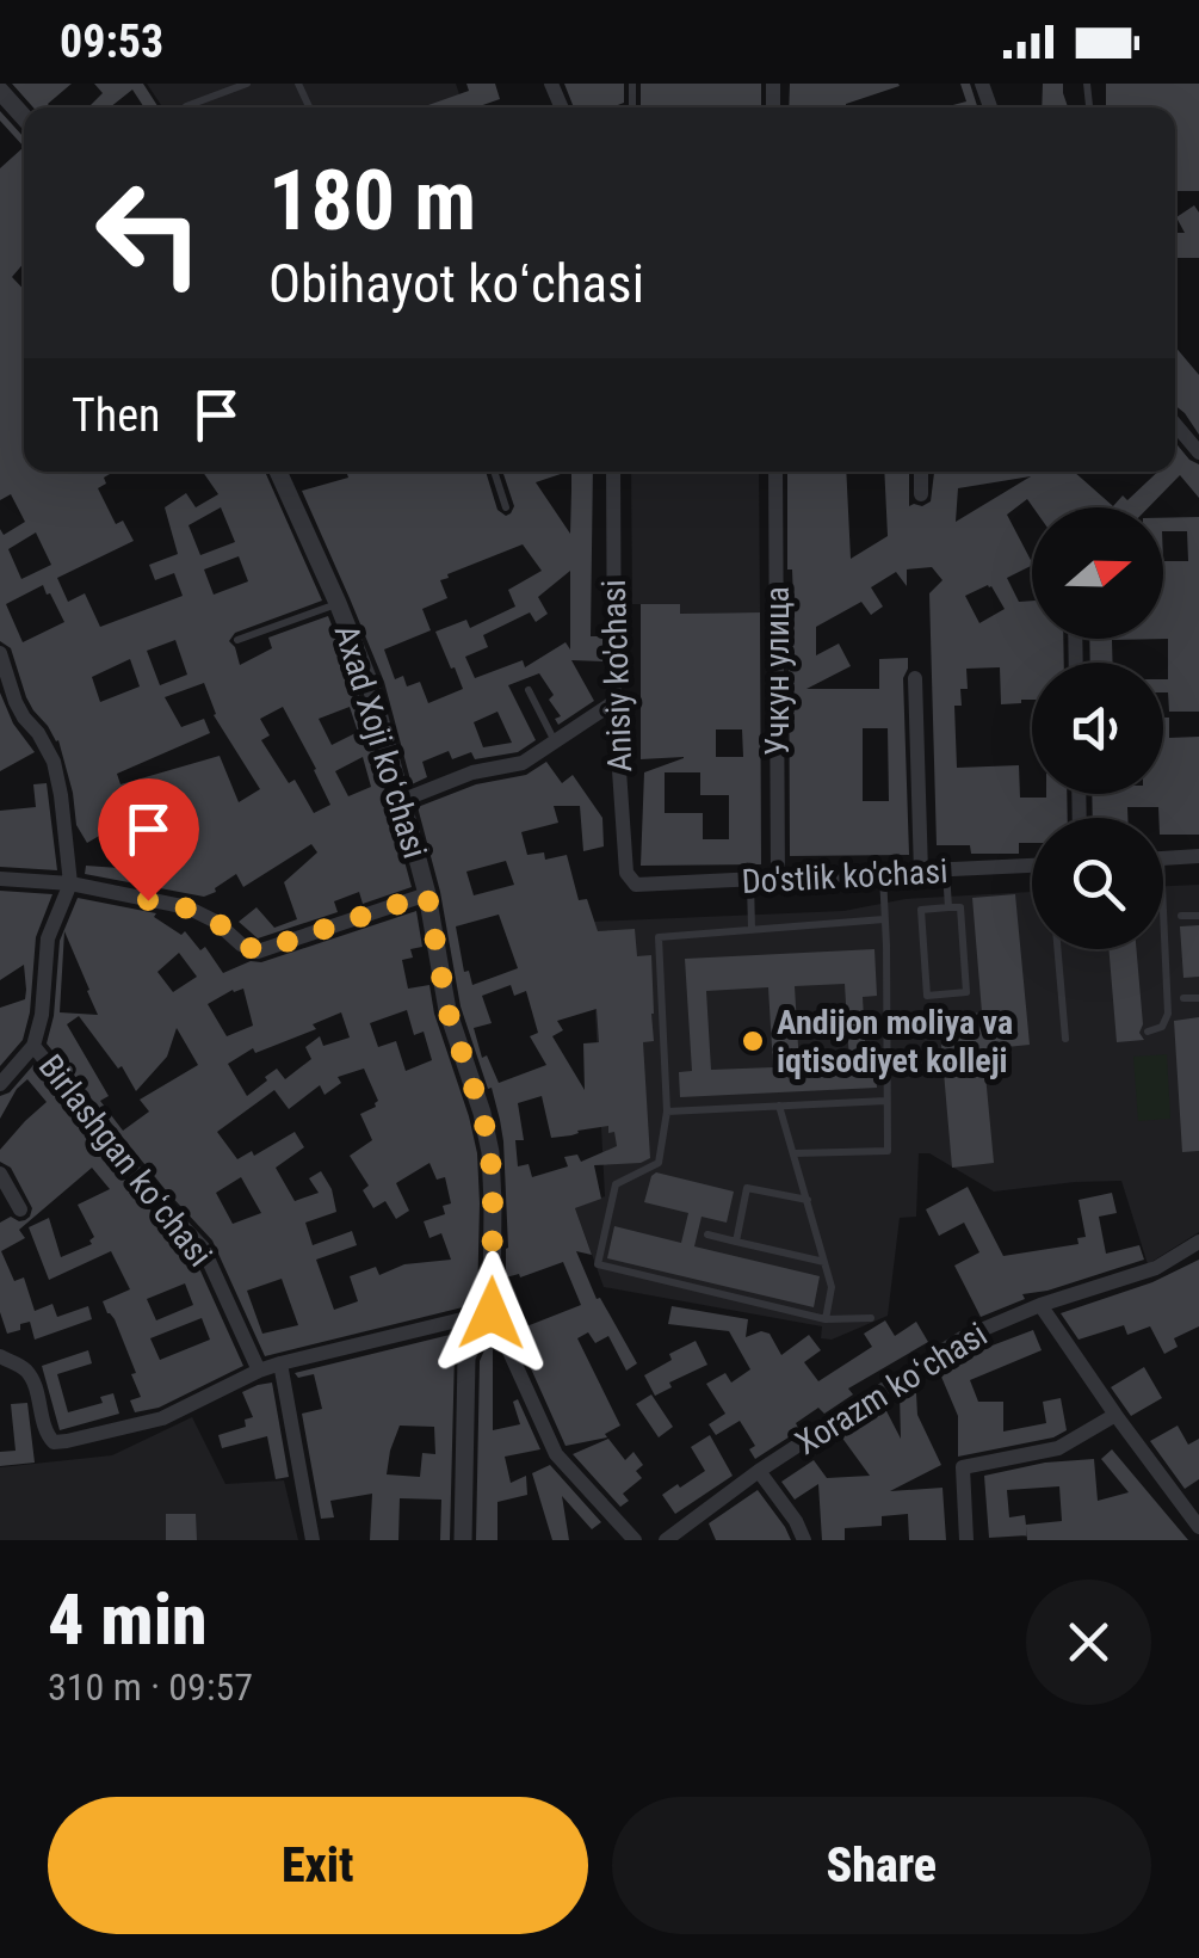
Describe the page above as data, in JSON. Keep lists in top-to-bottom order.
{
  "streets": {
    "street": [
      "Учкун улица",
      "Anisiy ko'chasi",
      "Axad Xoji koʻchasi",
      "Do'stlik ko'chasi",
      "Birlashgan koʻchasi",
      "Xorazm koʻchasi"
    ]
  },
  "crossings": [
    ["Учкун улица", "Do'stlik ko'chasi"],
    ["Anisiy ko'chasi", "Do'stlik ko'chasi"]
  ],
  "places": ["Andijon moliya va iqtisodiyet kolleji"],
  "north": "right",
  "page": {
    "status": "09:53",
    "turn": ["180 m", "Obihayot koʻchasi"],
    "then": "Then",
    "heading": ["4 min", "310 m · 09:57"],
    "buttons": ["Exit", "Share"]
  }
}
